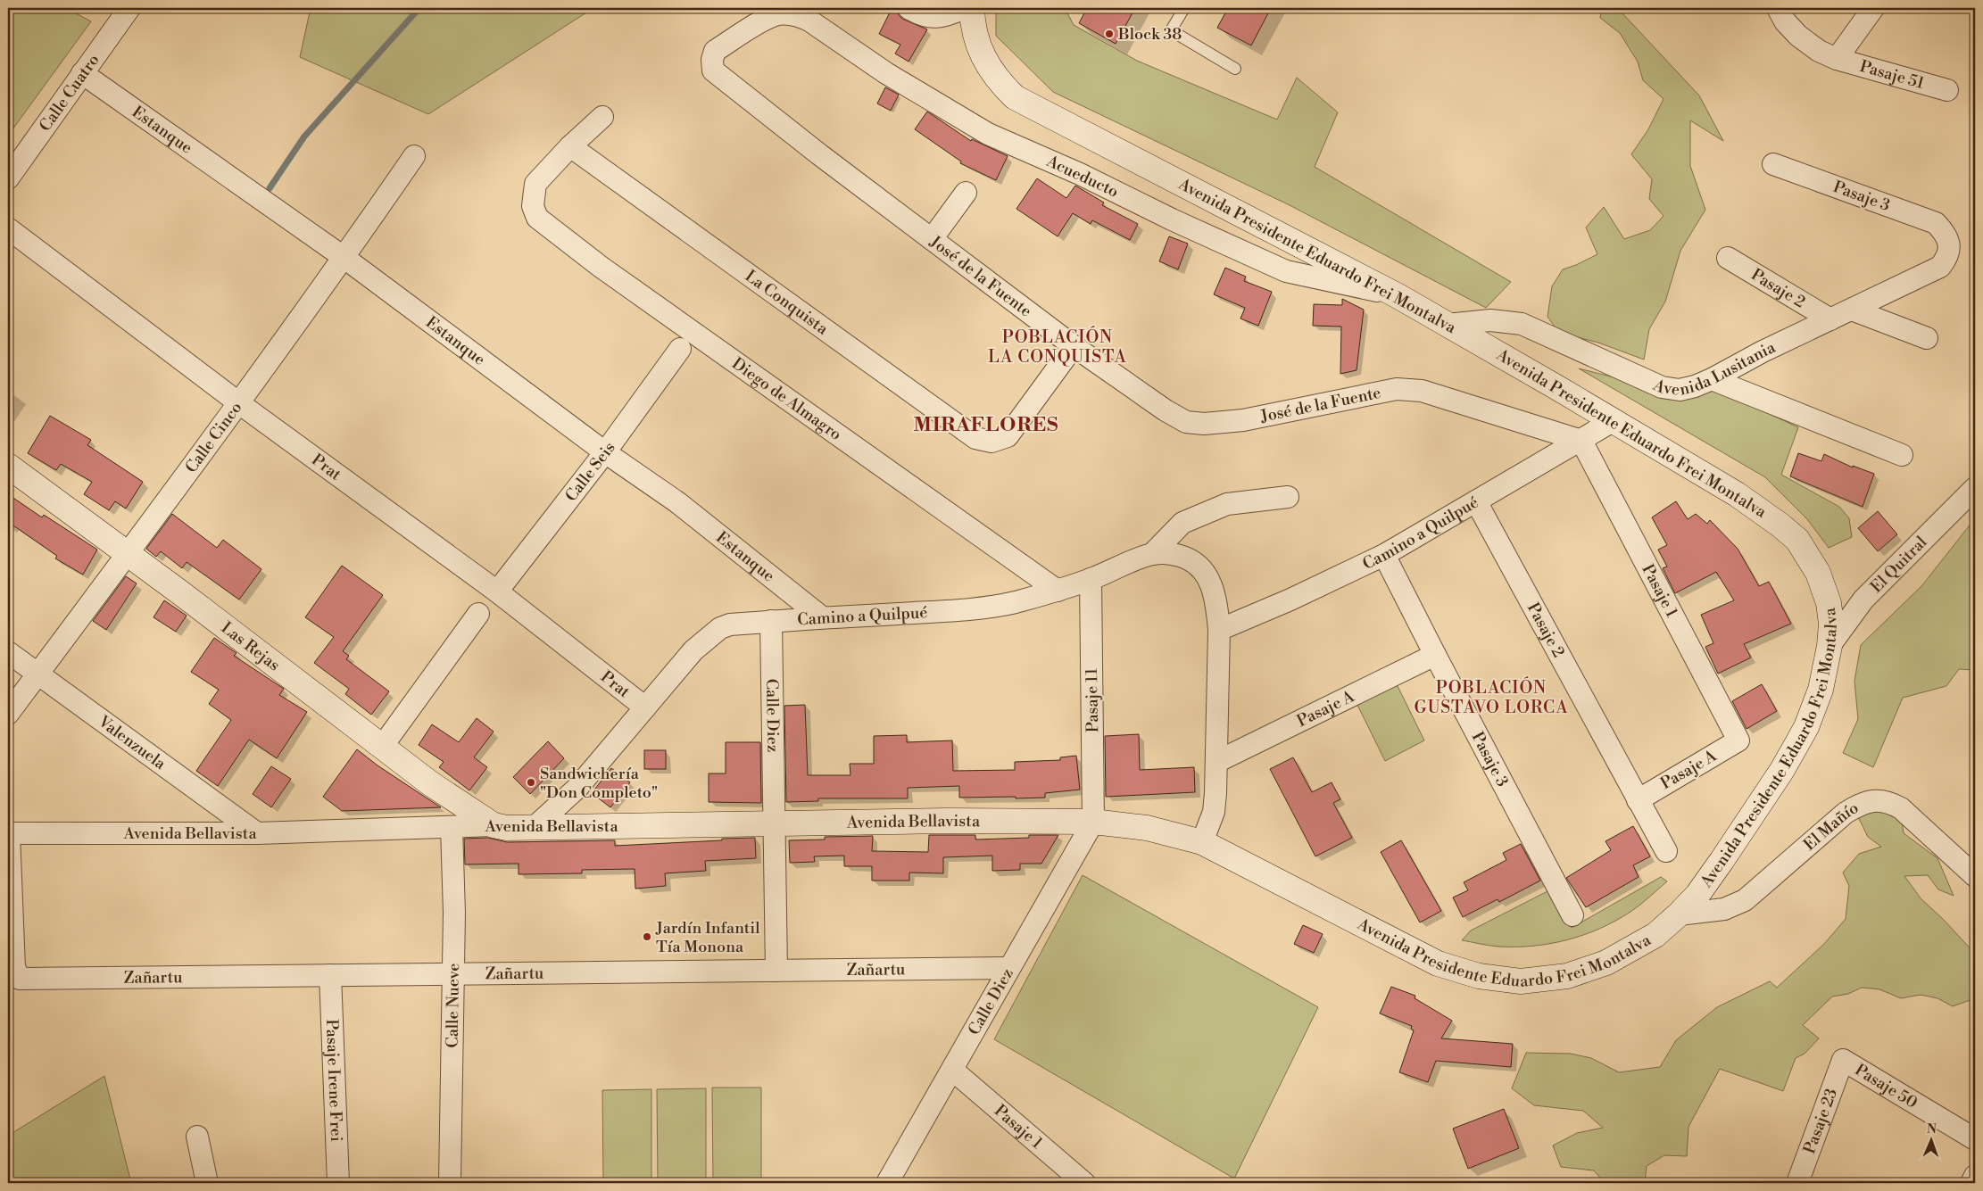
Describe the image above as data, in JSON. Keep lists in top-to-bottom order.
{
  "streets": {
    "street": [
      "Pasaje 51",
      "Calle Cuatro",
      "Estanque",
      "Acueducto",
      "Pasaje 3",
      "Avenida Presidente Eduardo Frei Montalva",
      "José de la Fuente",
      "Pasaje 2",
      "La Conquista",
      "Avenida Lusitania",
      "Diego de Almagro",
      "Calle Cinco",
      "Prat",
      "Calle Seis",
      "Camino a Quilpué",
      "El Quitral",
      "Pasaje 1",
      "Las Rejas",
      "Pasaje 11",
      "Pasaje A",
      "Calle Diez",
      "Valenzuela",
      "Avenida Bellavista",
      "El Mañío",
      "Zañartu",
      "Calle Nueve",
      "Pasaje Irene Frei",
      "Pasaje 50",
      "Pasaje 23"
    ]
  },
  "crossings": [
    ["Calle Cuatro", "Estanque"],
    ["Estanque", "Calle Cinco"],
    ["Estanque", "Calle Seis"],
    ["Estanque", "Camino a Quilpué"],
    ["Acueducto", "Avenida Presidente Eduardo Frei Montalva"],
    ["Acueducto", "José de la Fuente"],
    ["Pasaje 3", "Avenida Lusitania"],
    ["Pasaje 3", "Camino a Quilpué"],
    ["Pasaje 3", "Pasaje A"],
    ["Avenida Presidente Eduardo Frei Montalva", "Avenida Lusitania"],
    ["Avenida Presidente Eduardo Frei Montalva", "Camino a Quilpué"],
    ["Avenida Presidente Eduardo Frei Montalva", "El Quitral"],
    ["Avenida Presidente Eduardo Frei Montalva", "Pasaje 11"],
    ["Avenida Presidente Eduardo Frei Montalva", "Calle Diez"],
    ["Avenida Presidente Eduardo Frei Montalva", "Avenida Bellavista"],
    ["Avenida Presidente Eduardo Frei Montalva", "El Mañío"],
    ["José de la Fuente", "La Conquista"],
    ["José de la Fuente", "Camino a Quilpué"],
    ["José de la Fuente", "Pasaje 1"],
    ["Pasaje 2", "Avenida Lusitania"],
    ["Pasaje 2", "Camino a Quilpué"],
    ["Pasaje 2", "Pasaje A"],
    ["La Conquista", "Diego de Almagro"],
    ["Diego de Almagro", "Camino a Quilpué"],
    ["Calle Cinco", "Prat"],
    ["Calle Cinco", "Las Rejas"],
    ["Calle Cinco", "Valenzuela"],
    ["Prat", "Calle Seis"],
    ["Prat", "Camino a Quilpué"],
    ["Camino a Quilpué", "Pasaje 1"],
    ["Camino a Quilpué", "Pasaje 11"],
    ["Camino a Quilpué", "Pasaje A"],
    ["Camino a Quilpué", "Calle Diez"],
    ["Camino a Quilpué", "Avenida Bellavista"],
    ["Pasaje 1", "Pasaje A"],
    ["Pasaje 1", "Calle Diez"],
    ["Las Rejas", "Avenida Bellavista"],
    ["Pasaje 11", "Calle Diez"],
    ["Pasaje 11", "Avenida Bellavista"],
    ["Calle Diez", "Avenida Bellavista"],
    ["Calle Diez", "Zañartu"],
    ["Valenzuela", "Avenida Bellavista"],
    ["Avenida Bellavista", "Zañartu"],
    ["Avenida Bellavista", "Calle Nueve"],
    ["Zañartu", "Calle Nueve"],
    ["Zañartu", "Pasaje Irene Frei"],
    ["Pasaje 50", "Pasaje 23"]
  ],
  "districts": ["POBLACIÓN LA CONQUISTA", "MIRAFLORES", "POBLACIÓN GUSTAVO LORCA"],
  "places": ["Block 38", "Sandwichería \"Don Completo\"", "Jardín Infantil Tía Monona"],
  "north": "top"
}
